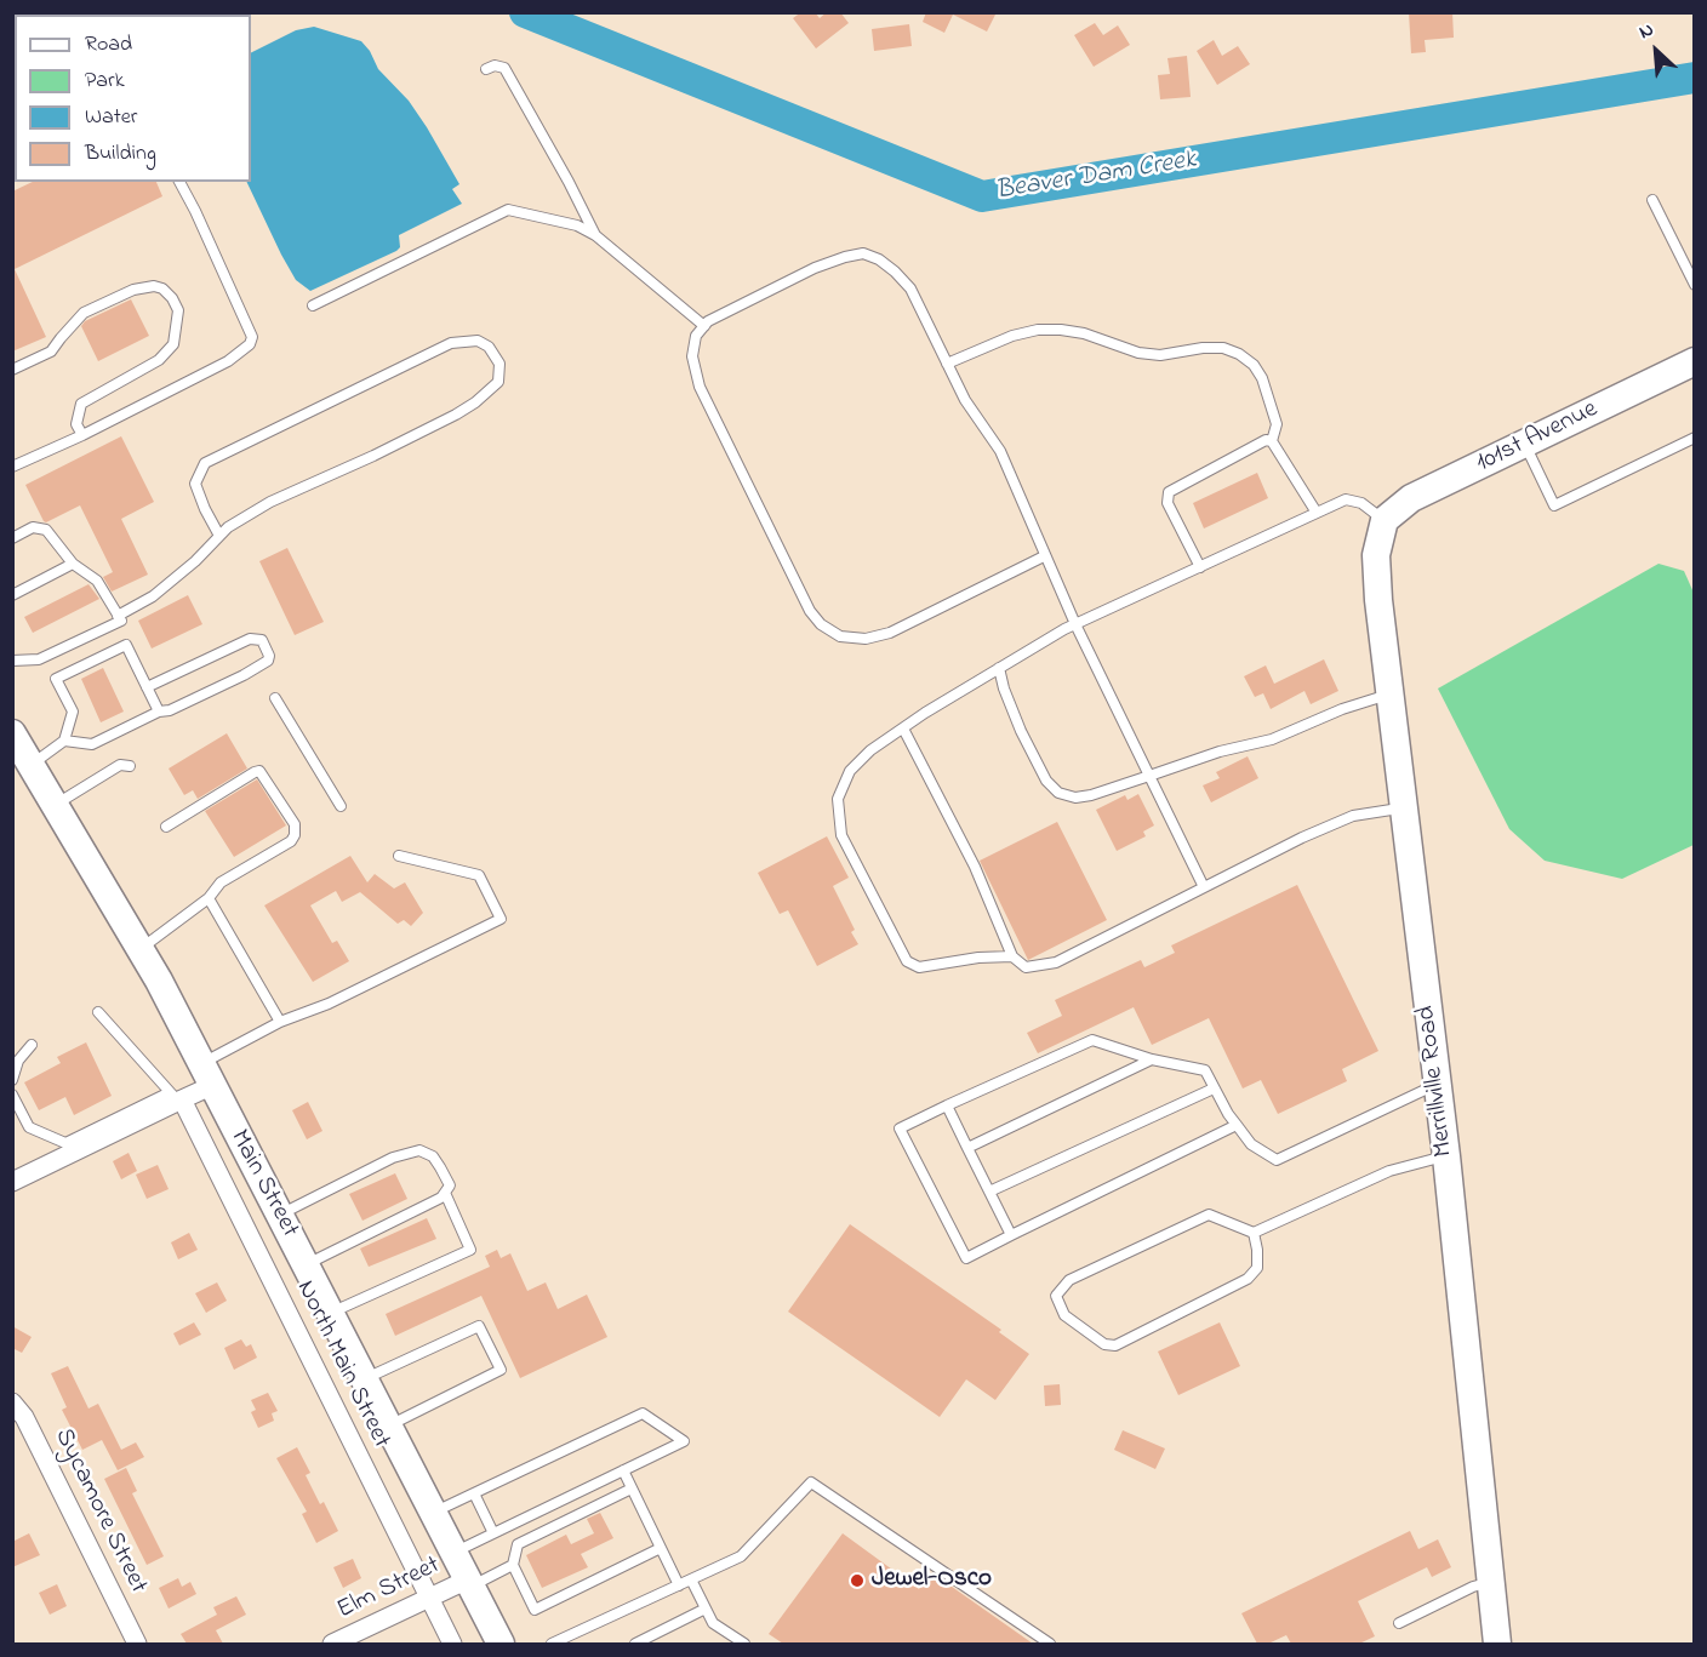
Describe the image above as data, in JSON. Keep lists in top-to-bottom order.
{
  "streets": {
    "street": [
      "101st Avenue",
      "Merrillville Road",
      "Main Street",
      "North Main Street",
      "Sycamore Street",
      "Elm Street"
    ]
  },
  "crossings": [
    ["101st Avenue", "Merrillville Road"],
    ["Main Street", "Elm Street"],
    ["North Main Street", "Elm Street"]
  ],
  "water": ["Beaver Dam Creek"],
  "places": ["Jewel-Osco"],
  "legend": [
    "Road",
    "Park",
    "Water",
    "Building"
  ],
  "north": "top left"
}
